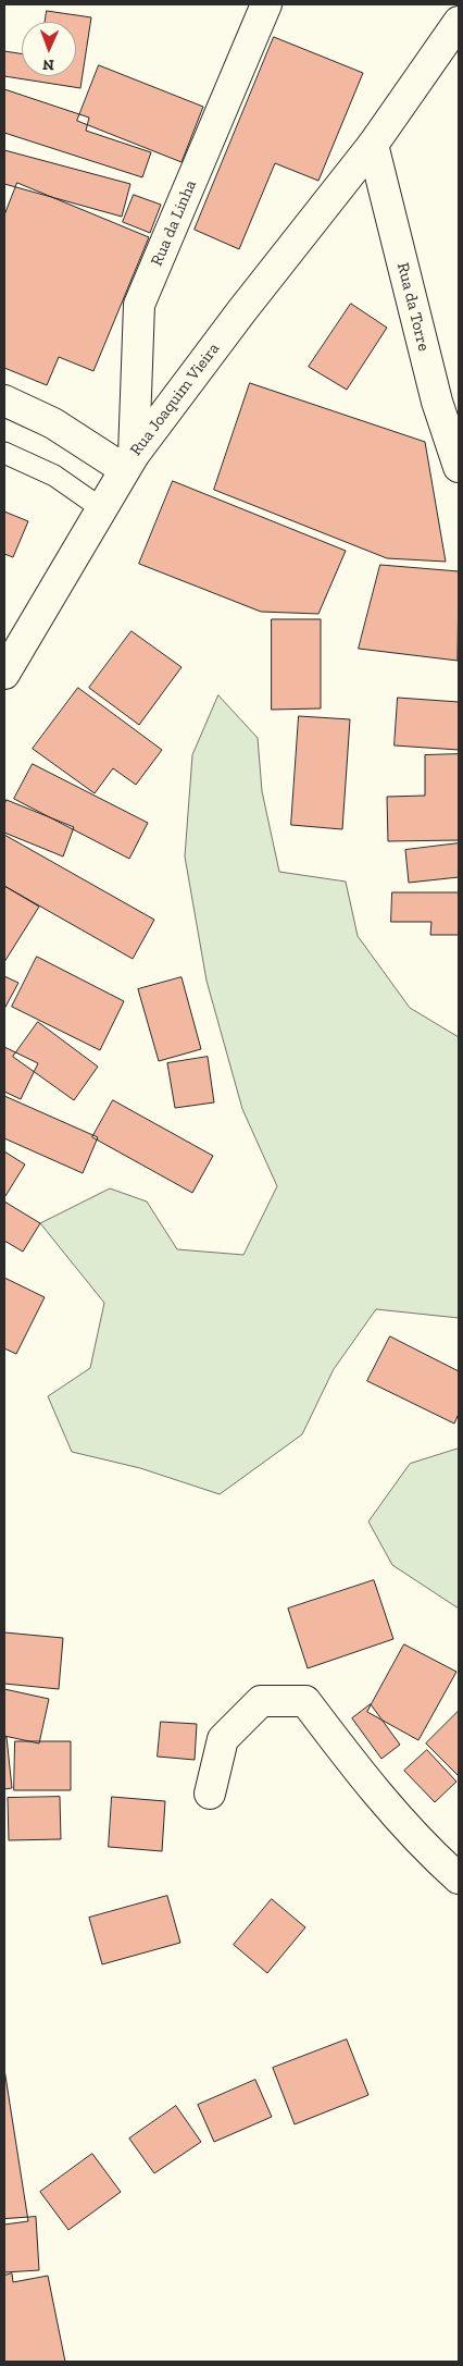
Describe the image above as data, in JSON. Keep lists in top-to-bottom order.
{
  "streets": {
    "street": ["Rua da Linha", "Rua da Torre", "Rua Joaquim Vieira"]
  },
  "crossings": [
    ["Rua da Linha", "Rua Joaquim Vieira"],
    ["Rua da Torre", "Rua Joaquim Vieira"]
  ],
  "north": "bottom"
}
